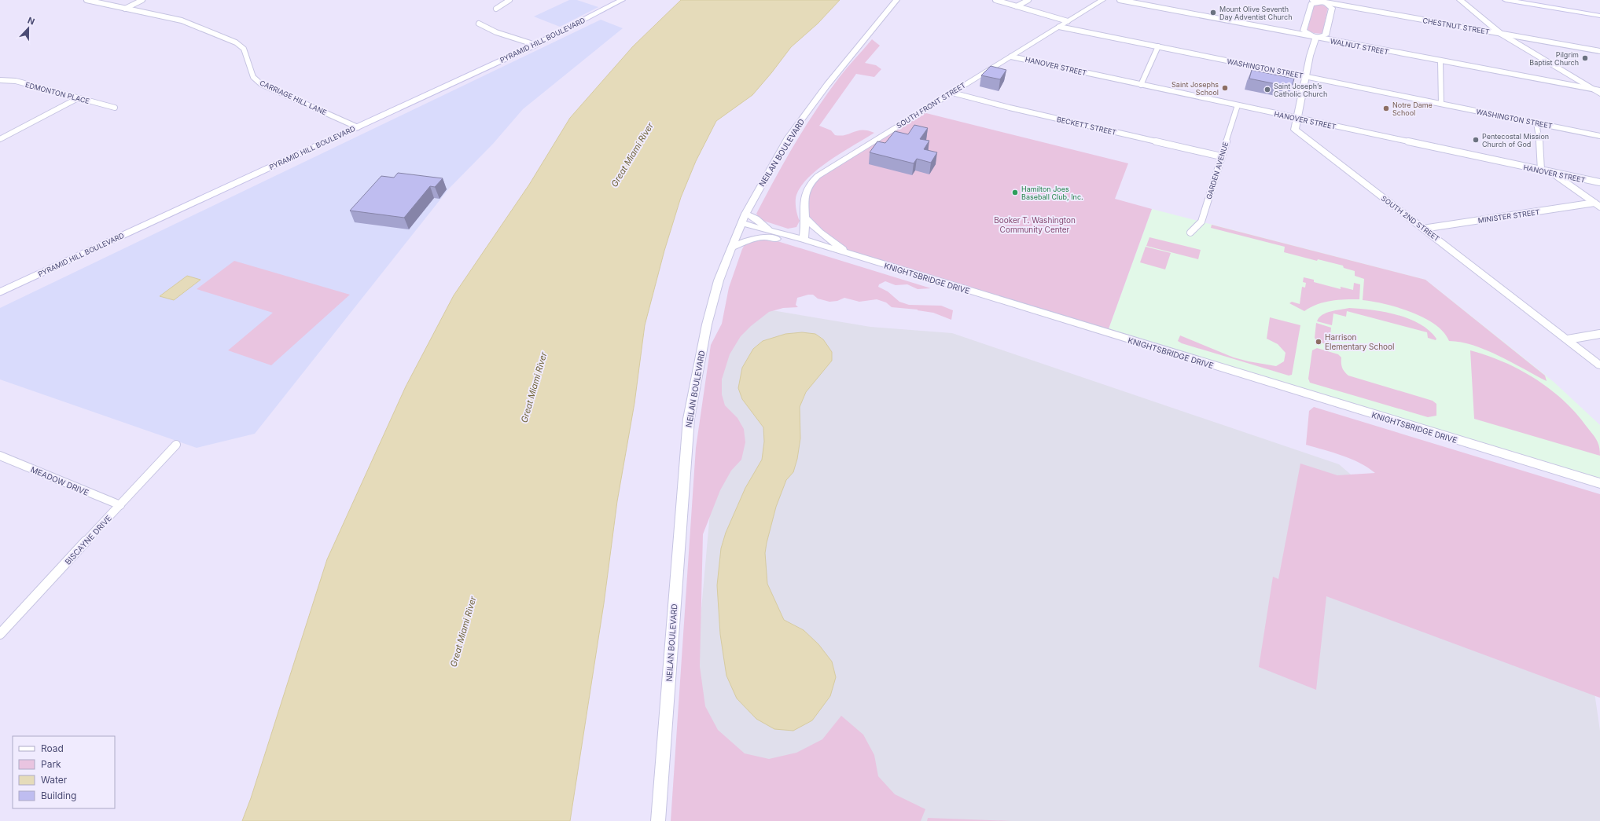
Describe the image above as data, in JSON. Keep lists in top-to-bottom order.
{
  "streets": {
    "main road": ["PYRAMID HILL BOULEVARD"],
    "street": [
      "CHESTNUT STREET",
      "WALNUT STREET",
      "HANOVER STREET",
      "WASHINGTON STREET",
      "EDMONTON PLACE",
      "CARRIAGE HILL LANE",
      "SOUTH FRONT STREET",
      "BECKETT STREET",
      "NEILAN BOULEVARD",
      "GARDEN AVENUE",
      "MINISTER STREET",
      "SOUTH 2ND STREET",
      "KNIGHTSBRIDGE DRIVE",
      "MEADOW DRIVE",
      "BISCAYNE DRIVE"
    ]
  },
  "crossings": [
    ["PYRAMID HILL BOULEVARD", "CARRIAGE HILL LANE"],
    ["WALNUT STREET", "SOUTH 2ND STREET"],
    ["HANOVER STREET", "SOUTH FRONT STREET"],
    ["HANOVER STREET", "GARDEN AVENUE"],
    ["HANOVER STREET", "SOUTH 2ND STREET"],
    ["WASHINGTON STREET", "SOUTH FRONT STREET"],
    ["WASHINGTON STREET", "SOUTH 2ND STREET"],
    ["SOUTH FRONT STREET", "BECKETT STREET"],
    ["SOUTH FRONT STREET", "KNIGHTSBRIDGE DRIVE"],
    ["BECKETT STREET", "GARDEN AVENUE"],
    ["NEILAN BOULEVARD", "KNIGHTSBRIDGE DRIVE"],
    ["MINISTER STREET", "SOUTH 2ND STREET"],
    ["MEADOW DRIVE", "BISCAYNE DRIVE"]
  ],
  "water": ["Great Miami River"],
  "parks": ["Booker T. Washington Community Center"],
  "places": [
    "Mount Olive Seventh Day Adventist Church",
    "Pilgrim Baptist Church",
    "Saint Josephs School",
    "Saint Joseph’s Catholic Church",
    "Notre Dame School",
    "Pentecostal Mission Church of God",
    "Hamilton Joes Baseball Club, Inc.",
    "Harrison Elementary School"
  ],
  "legend": [
    "Road",
    "Park",
    "Water",
    "Building"
  ],
  "north": "top"
}
